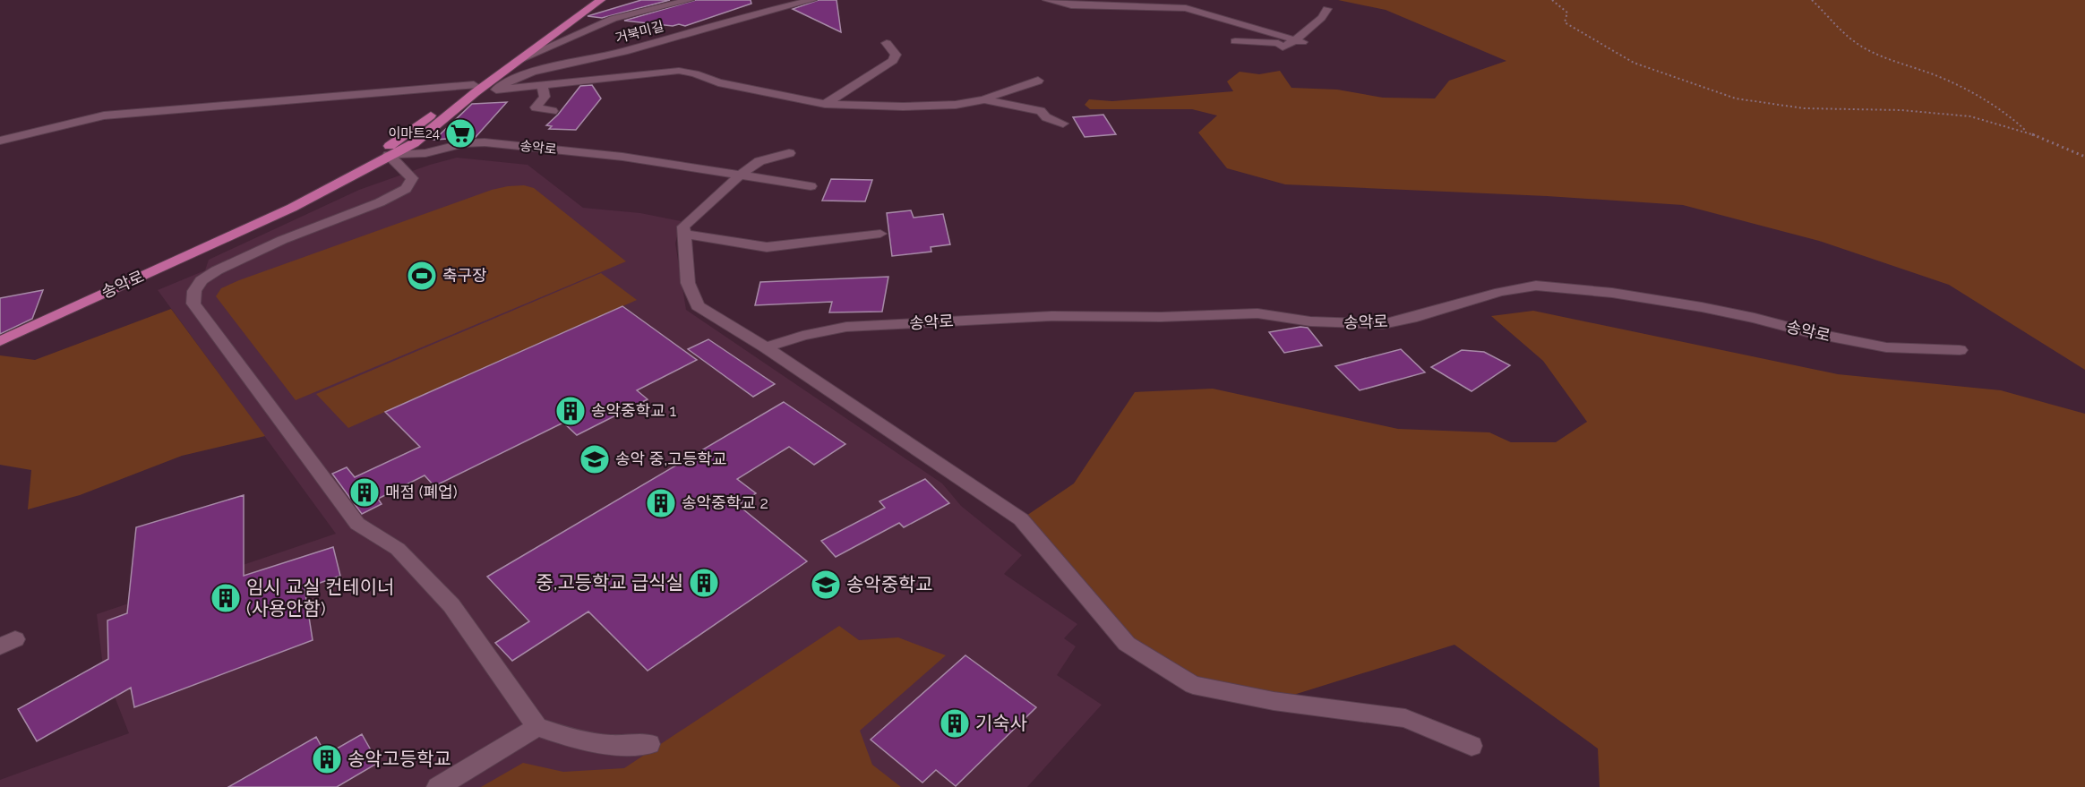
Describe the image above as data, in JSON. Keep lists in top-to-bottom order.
{
  "streets": {
    "main road": ["송악로"],
    "street": ["거북미길"]
  },
  "crossings": [
    ["거북미길", "송악로"]
  ],
  "places": {
    "supermarket": ["이마트24"],
    "sports": ["축구장"],
    "building": [
      "송악중학교 1",
      "매점 (폐업)",
      "송악중학교 2",
      "중,고등학교 급식실",
      "임시 교실 컨테이너 (사용안함)",
      "기숙사",
      "송악고등학교"
    ],
    "school or university": ["송악 중,고등학교", "송악중학교"]
  }
}
